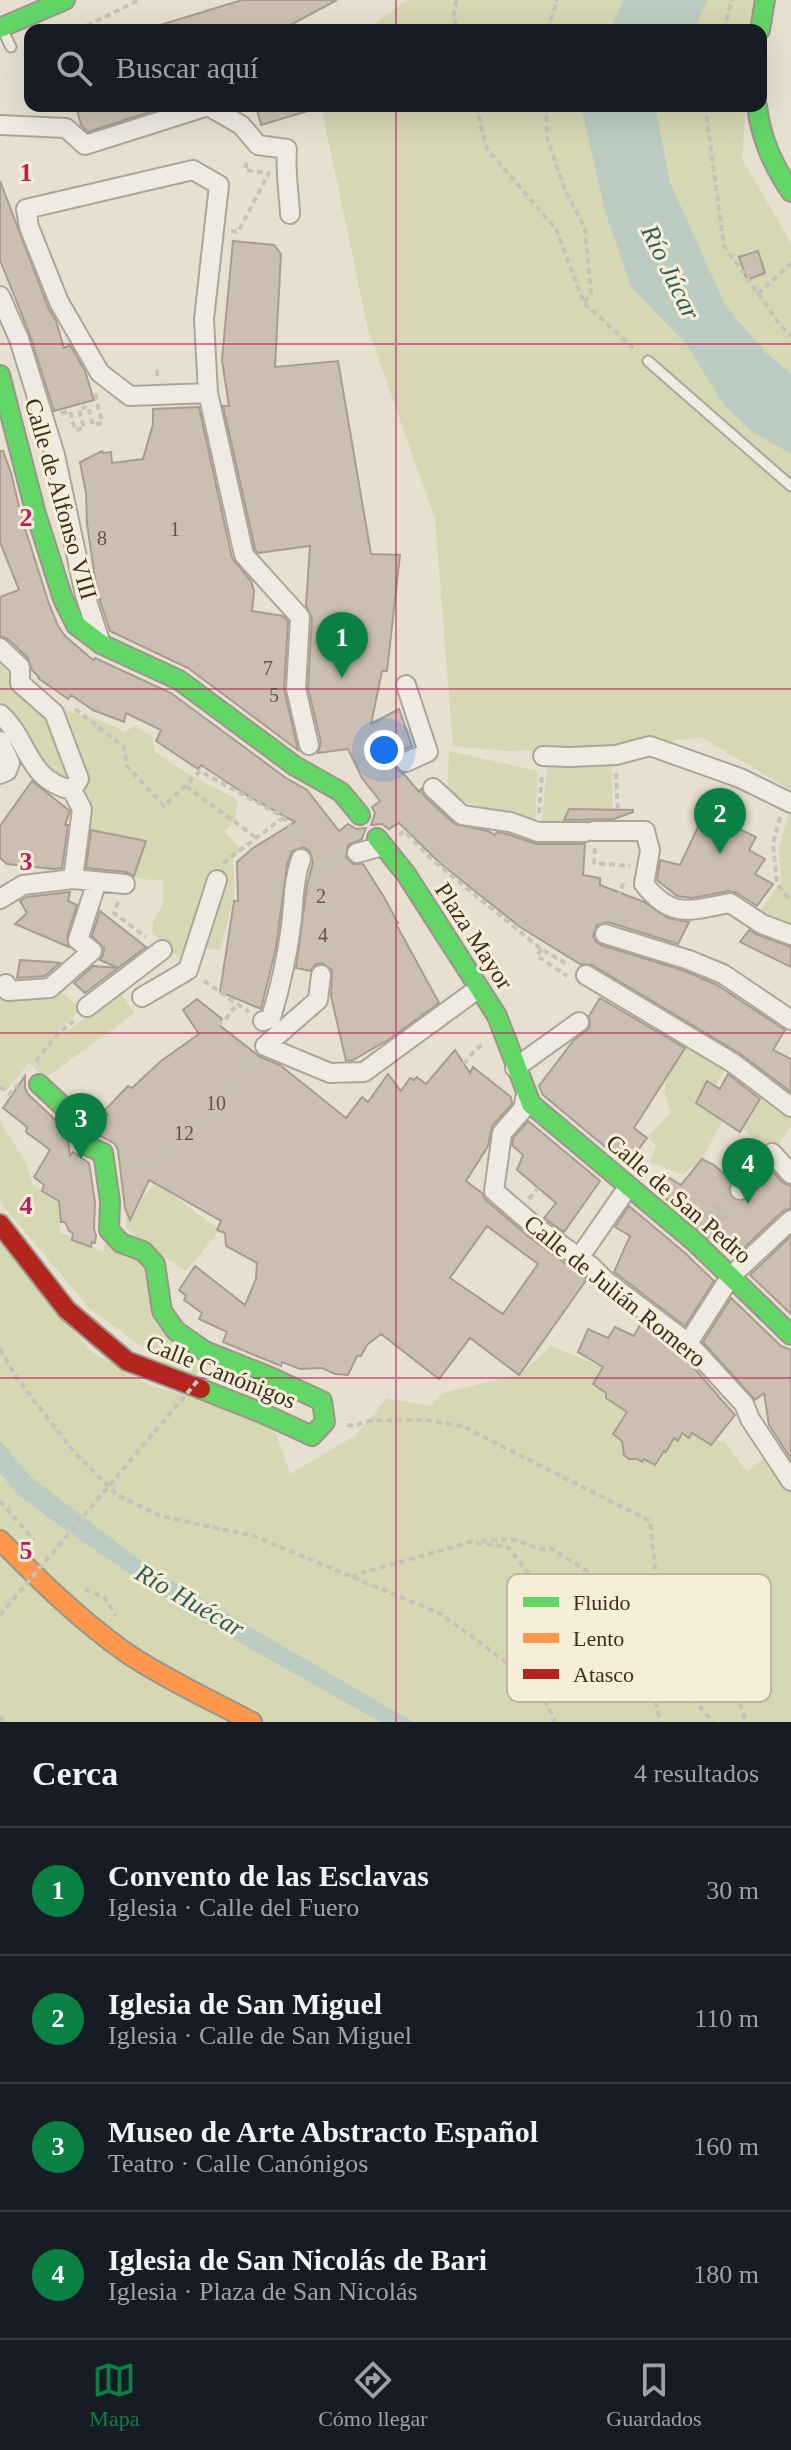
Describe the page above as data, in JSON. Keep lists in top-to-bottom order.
{
  "streets": {
    "street": [
      "Calle de Alfonso VIII",
      "Plaza Mayor",
      "Calle de San Pedro",
      "Calle de Julián Romero",
      "Calle Canónigos"
    ]
  },
  "crossings": [
    ["Plaza Mayor", "Calle de San Pedro"],
    ["Plaza Mayor", "Calle de Julián Romero"],
    ["Calle de San Pedro", "Calle de Julián Romero"]
  ],
  "water": ["Río Júcar", "Río Huécar"],
  "house_numbers": [
    "1",
    "8",
    "7",
    "5",
    "2",
    "4",
    "10",
    "12"
  ],
  "legend": ["Fluido", "Lento", "Atasco"],
  "page": {
    "search": "Buscar aquí",
    "pins": [
      "1",
      "2",
      "3",
      "4"
    ],
    "heading": ["Cerca", "4 resultados"],
    "list": [
      {
        "mark": "1",
        "name": "Convento de las Esclavas",
        "note": "Iglesia · Calle del Fuero",
        "value": "30 m"
      },
      {
        "mark": "2",
        "name": "Iglesia de San Miguel",
        "note": "Iglesia · Calle de San Miguel",
        "value": "110 m"
      },
      {
        "mark": "3",
        "name": "Museo de Arte Abstracto Español",
        "note": "Teatro · Calle Canónigos",
        "value": "160 m"
      },
      {
        "mark": "4",
        "name": "Iglesia de San Nicolás de Bari",
        "note": "Iglesia · Plaza de San Nicolás",
        "value": "180 m"
      }
    ],
    "nav": ["Mapa", "Cómo llegar", "Guardados"]
  },
  "grid": {
    "rows": [
      "1",
      "2",
      "3",
      "4",
      "5"
    ]
  }
}
